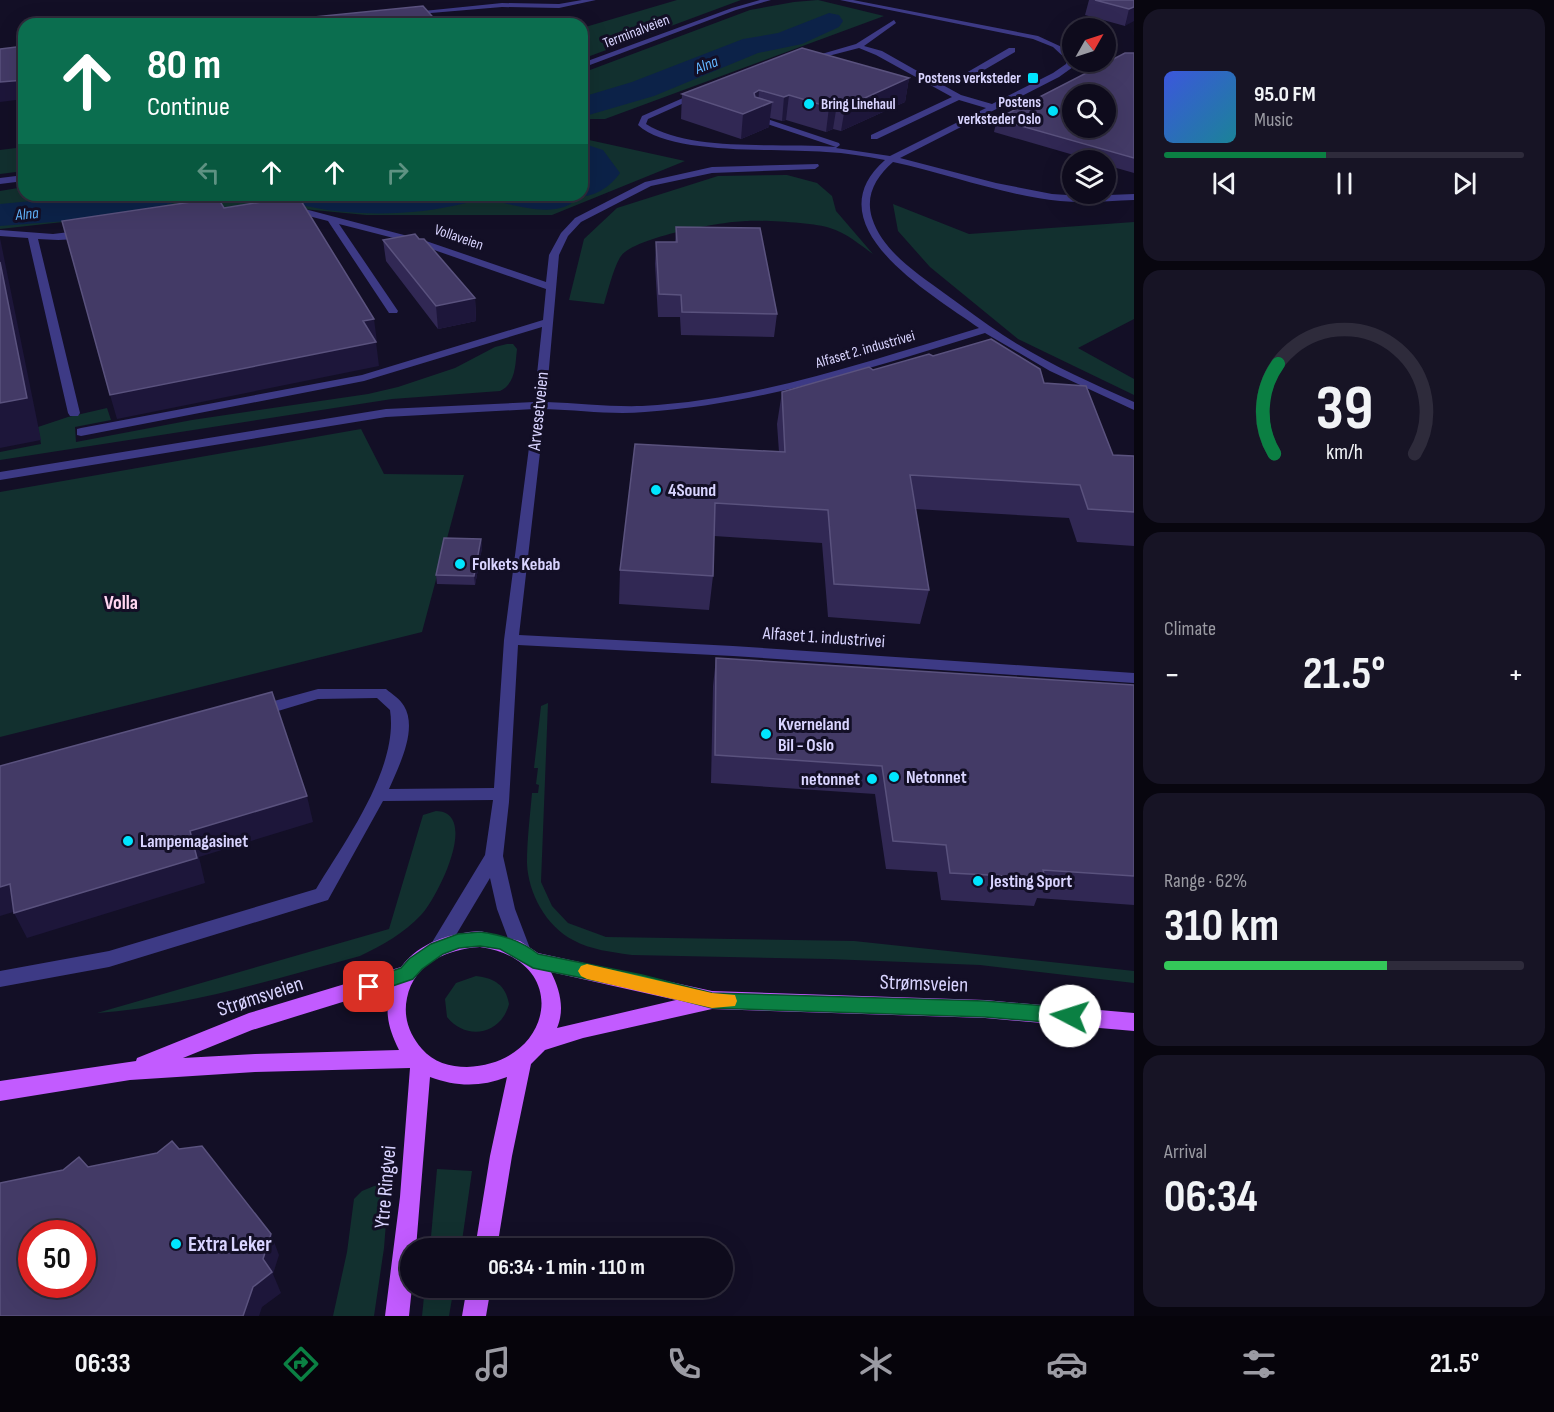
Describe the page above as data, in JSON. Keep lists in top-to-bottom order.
{
  "streets": {
    "main road": ["Strømsveien", "Ytre Ringvei"],
    "street": [
      "Terminalveien",
      "Vollaveien",
      "Alfaset 2. industrivei",
      "Arvesetveien",
      "Alfaset 1. industrivei"
    ]
  },
  "crossings": [
    ["Vollaveien", "Arvesetveien"],
    ["Alfaset 2. industrivei", "Arvesetveien"],
    ["Arvesetveien", "Alfaset 1. industrivei"],
    ["Arvesetveien", "Strømsveien"],
    ["Arvesetveien", "Ytre Ringvei"],
    ["Strømsveien", "Ytre Ringvei"]
  ],
  "districts": ["Volla"],
  "water": ["Alna"],
  "places": {
    "transit": ["Postens verksteder"],
    "other": [
      "Bring Linehaul",
      "Postens verksteder Oslo",
      "4Sound",
      "Folkets Kebab",
      "Kverneland Bil - Oslo",
      "Netonnet",
      "netonnet",
      "Lampemagasinet",
      "Jesting Sport",
      "Extra Leker"
    ]
  },
  "north": "top right",
  "page": {
    "turn": ["80 m", "Continue"],
    "song": ["95.0 FM", "Music"],
    "tile": [
      "Climate",
      ["Range · 62%", "310 km"],
      ["Arrival", "06:34"]
    ],
    "heat": ["−", "21.5°", "+"],
    "limit": "50",
    "trip": "06:34 · 1 min · 110 m",
    "tabs": ["06:33", "21.5°"],
    "gauge": ["39", "km/h"]
  }
}
